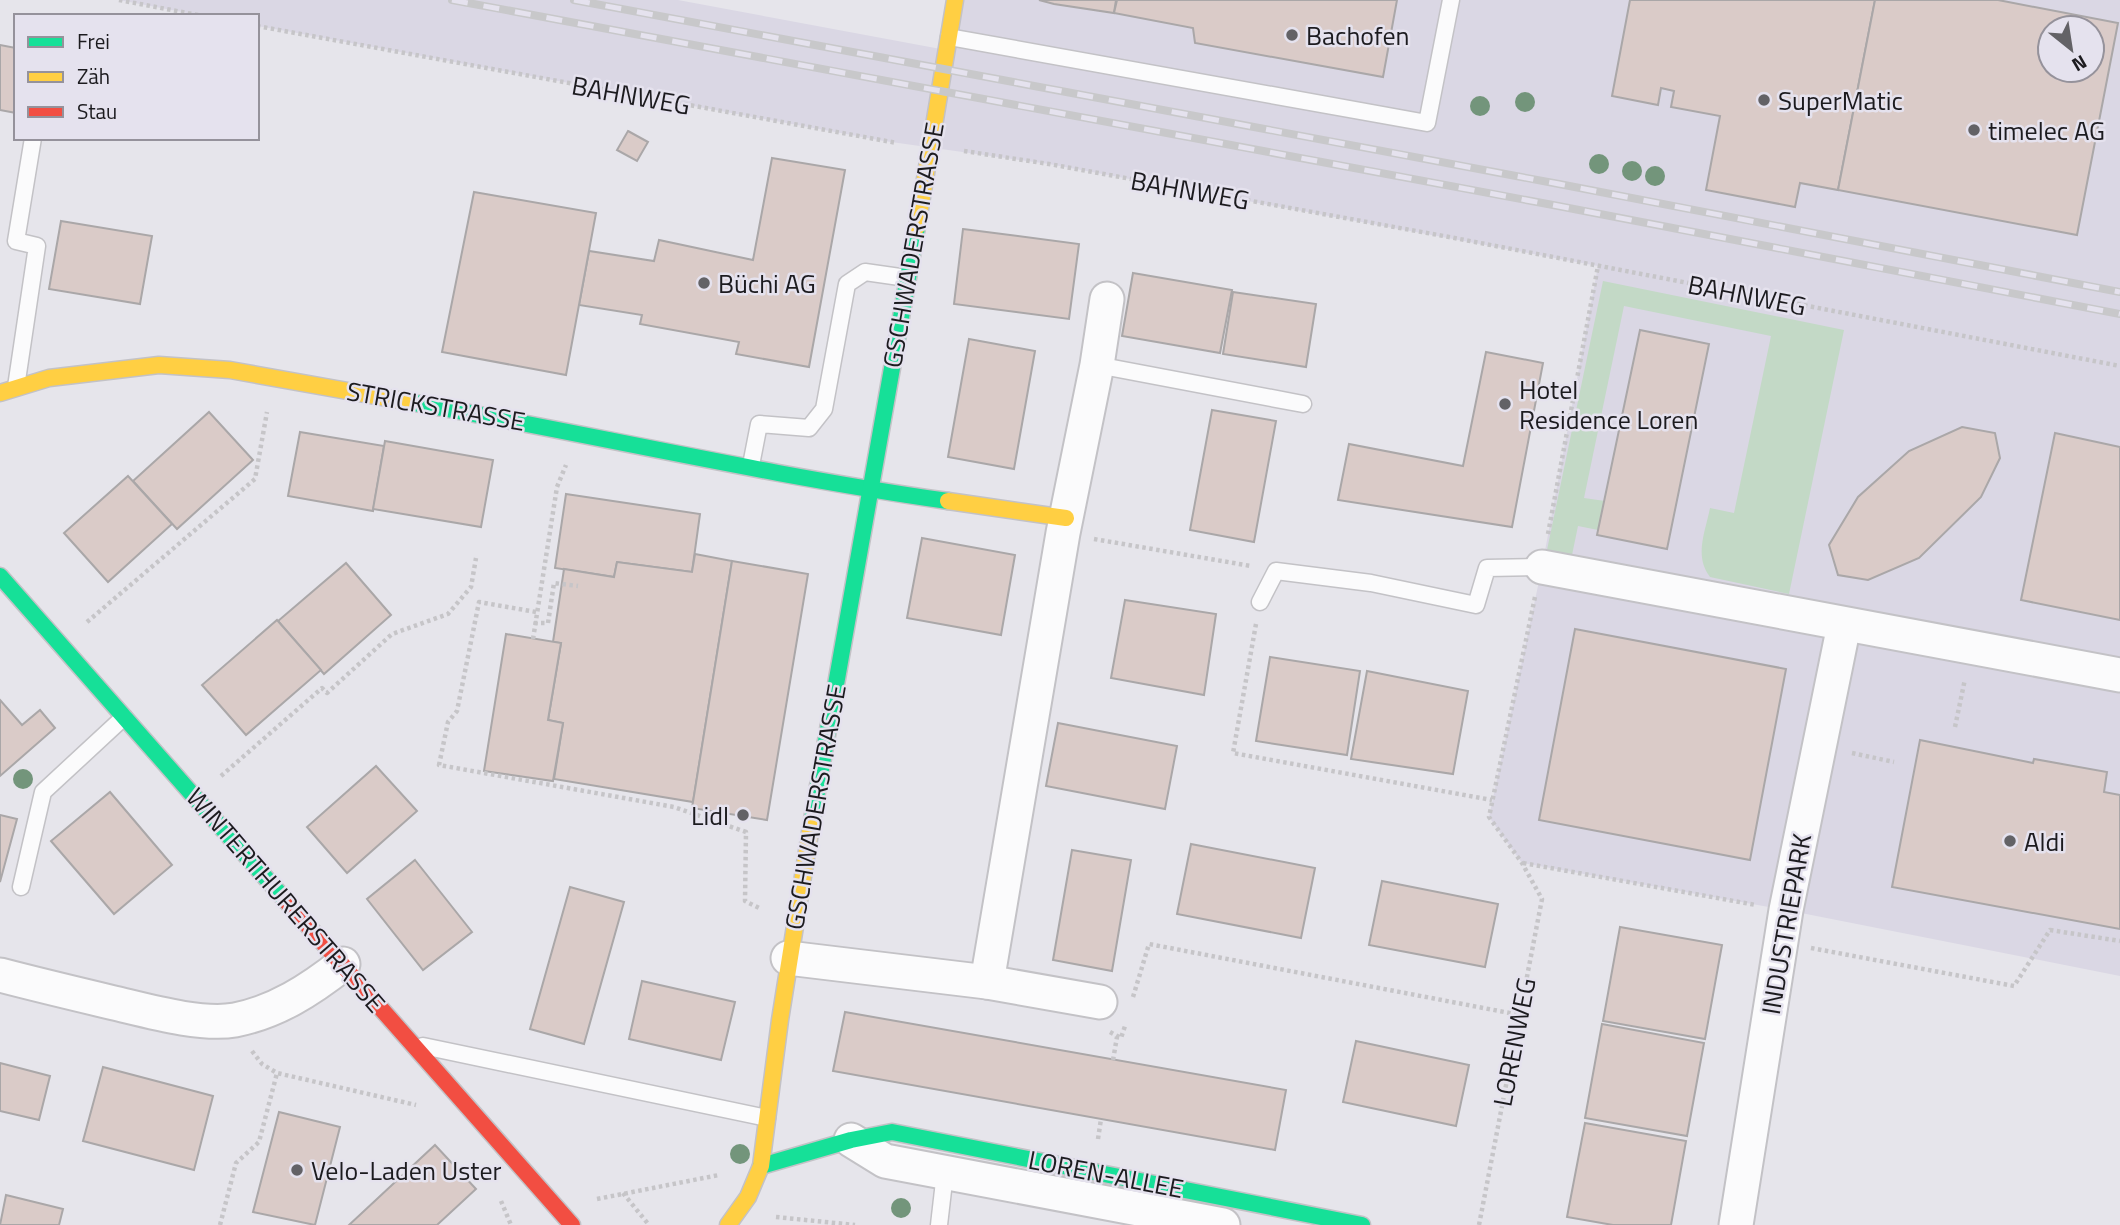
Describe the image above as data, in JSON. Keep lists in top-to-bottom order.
{
  "streets": {
    "street": [
      "GSCHWADERSTRASSE",
      "STRICKSTRASSE",
      "WINTERTHURERSTRASSE",
      "INDUSTRIEPARK",
      "LOREN-ALLEE"
    ],
    "path": ["BAHNWEG", "LORENWEG"]
  },
  "crossings": [
    ["BAHNWEG", "GSCHWADERSTRASSE"],
    ["GSCHWADERSTRASSE", "STRICKSTRASSE"],
    ["GSCHWADERSTRASSE", "LOREN-ALLEE"],
    ["INDUSTRIEPARK", "LORENWEG"]
  ],
  "places": [
    "Bachofen",
    "SuperMatic",
    "timelec AG",
    "Büchi AG",
    "Hotel Residence Loren",
    "Lidl",
    "Aldi",
    "Velo-Laden Uster"
  ],
  "legend": ["Frei", "Zäh", "Stau"],
  "north": "bottom right"
}
